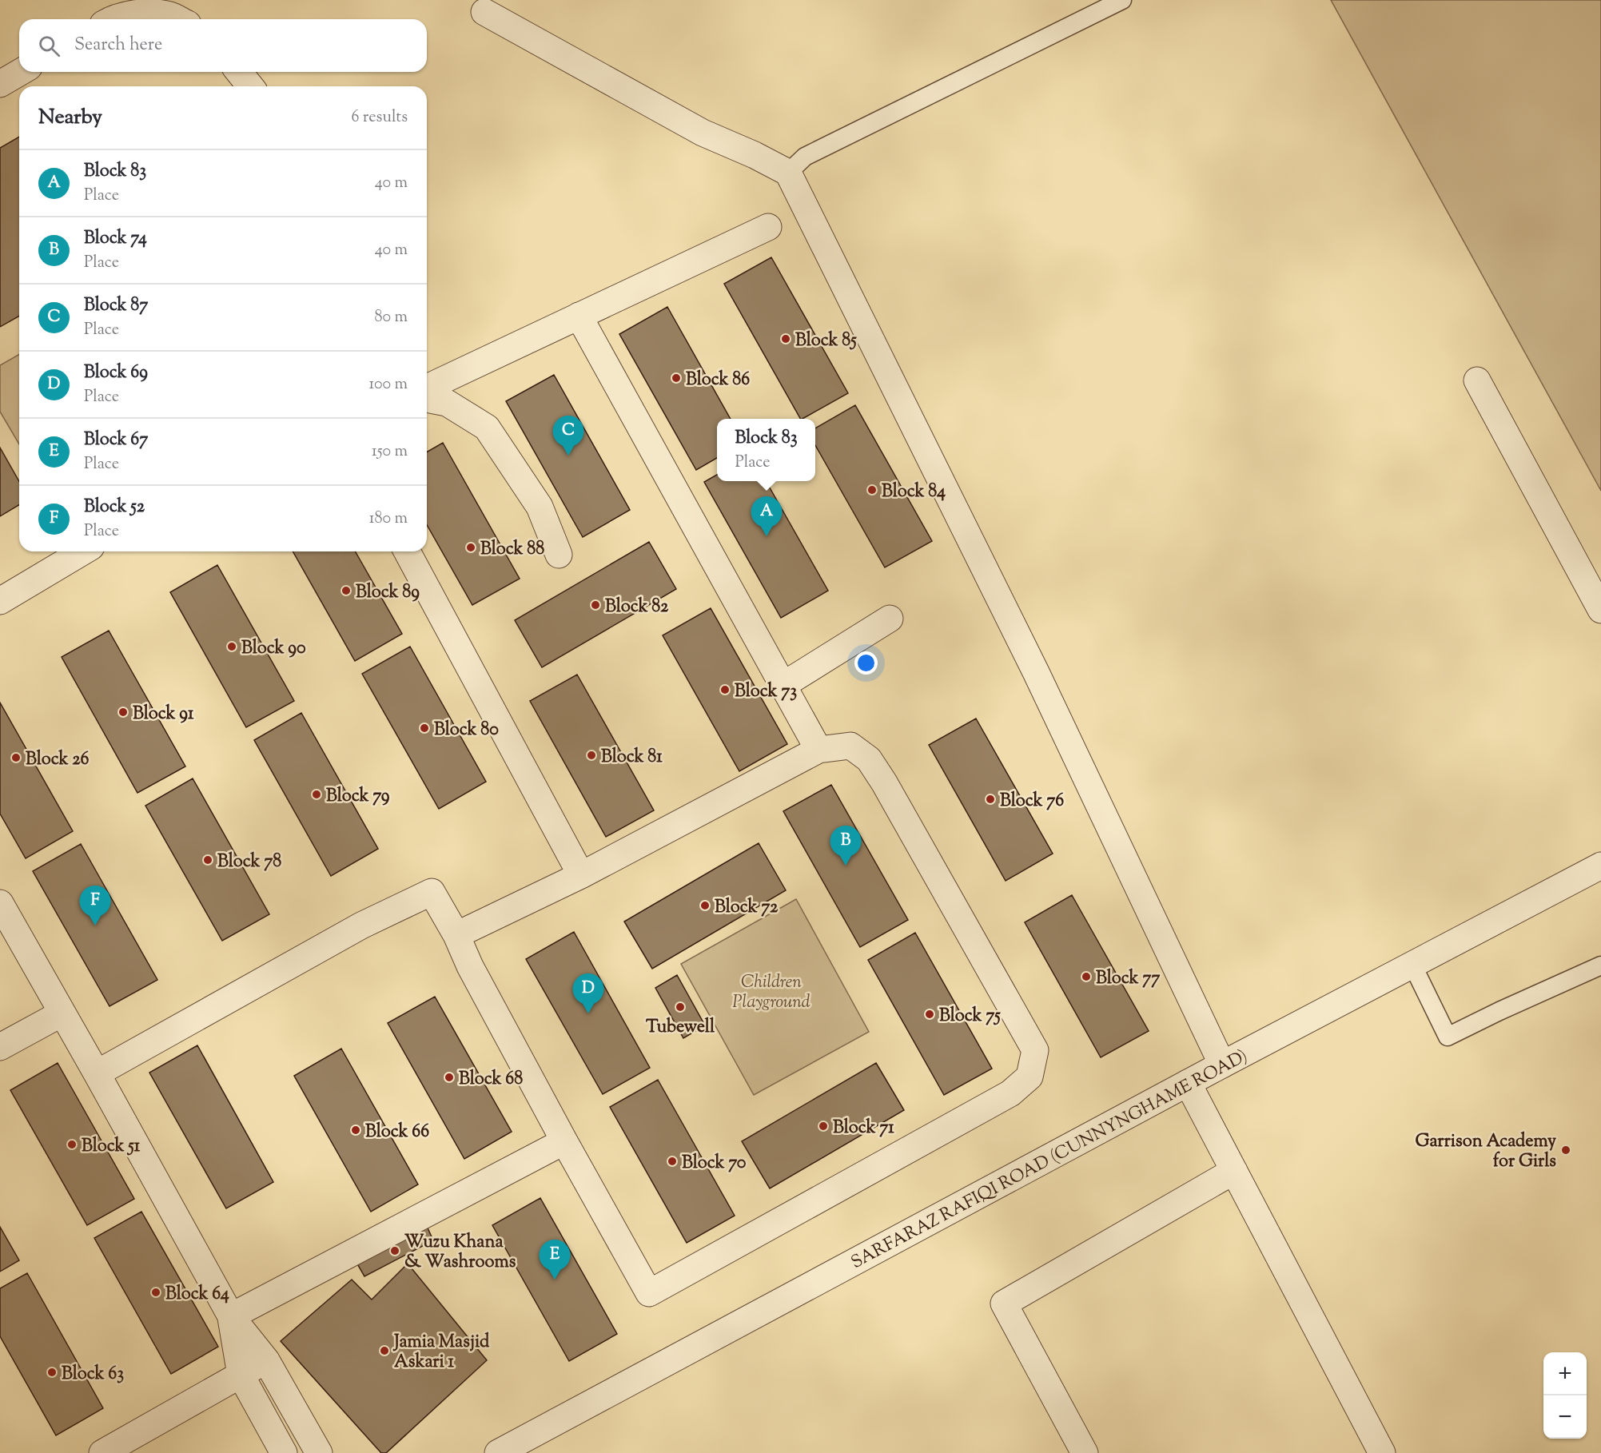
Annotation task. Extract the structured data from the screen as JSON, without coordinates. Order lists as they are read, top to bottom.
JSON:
{
  "streets": {
    "street": ["SARFARAZ RAFIQI ROAD (CUNNYNGHAME ROAD)"]
  },
  "parks": ["Children Playground"],
  "places": [
    "Block 85",
    "Block 86",
    "Block 84",
    "Block 88",
    "Block 89",
    "Block 82",
    "Block 90",
    "Block 73",
    "Block 91",
    "Block 80",
    "Block 81",
    "Block 26",
    "Block 79",
    "Block 76",
    "Block 78",
    "Block 72",
    "Block 77",
    "Tubewell",
    "Block 75",
    "Block 68",
    "Block 71",
    "Block 66",
    "Block 51",
    "Garrison Academy for Girls",
    "Block 70",
    "Wuzu Khana & Washrooms",
    "Block 64",
    "Jamia Masjid Askari 1",
    "Block 63"
  ],
  "page": {
    "search": "Search here",
    "heading": ["Nearby", "6 results"],
    "list": [
      {
        "mark": "A",
        "name": "Block 83",
        "note": "Place",
        "value": "40 m"
      },
      {
        "mark": "B",
        "name": "Block 74",
        "note": "Place",
        "value": "40 m"
      },
      {
        "mark": "C",
        "name": "Block 87",
        "note": "Place",
        "value": "80 m"
      },
      {
        "mark": "D",
        "name": "Block 69",
        "note": "Place",
        "value": "100 m"
      },
      {
        "mark": "E",
        "name": "Block 67",
        "note": "Place",
        "value": "150 m"
      },
      {
        "mark": "F",
        "name": "Block 52",
        "note": "Place",
        "value": "180 m"
      }
    ],
    "pins": [
      "C",
      "A",
      "B",
      "F",
      "D",
      "E"
    ],
    "popup": ["Block 83", "Place"],
    "map_buttons": ["+", "−"]
  }
}
